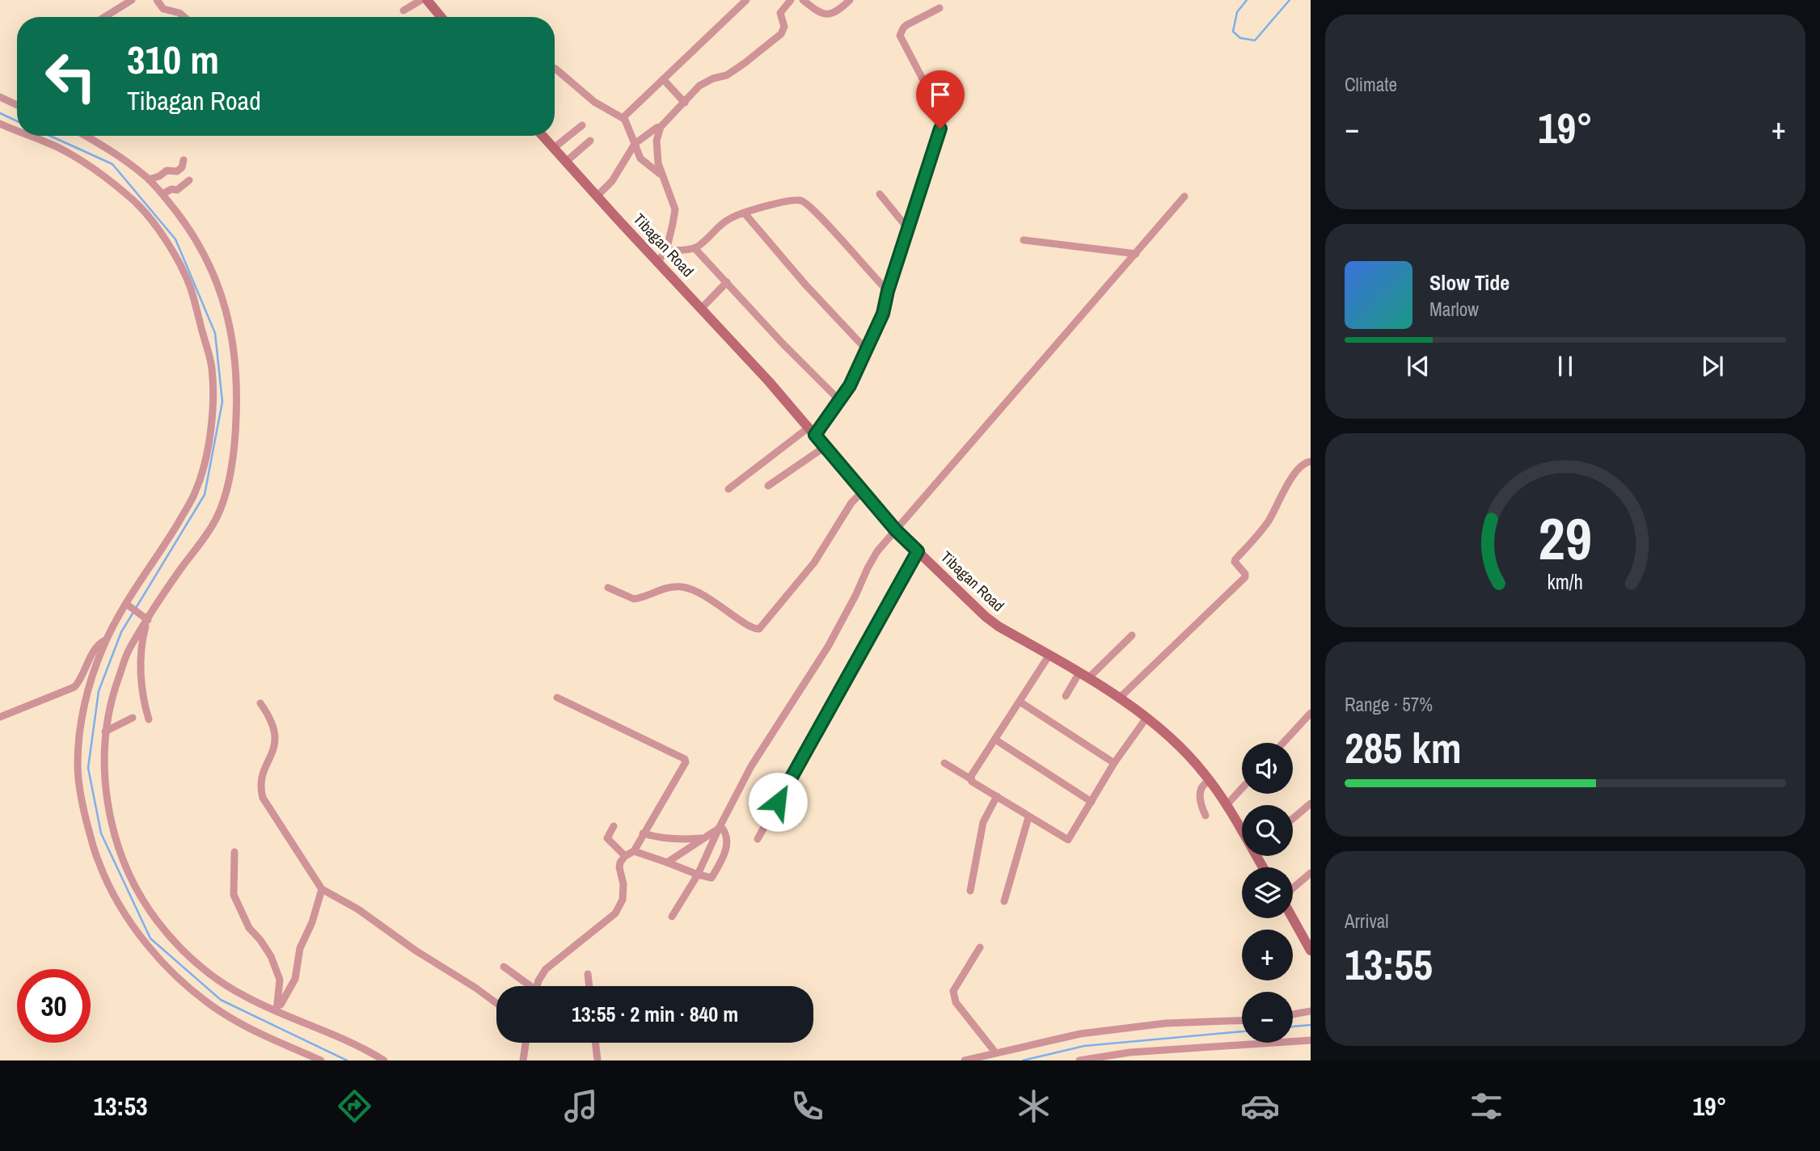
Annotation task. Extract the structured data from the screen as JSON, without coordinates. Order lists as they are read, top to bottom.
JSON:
{
  "streets": {
    "main road": ["Tibagan Road"]
  },
  "page": {
    "tile": [
      "Climate",
      ["Range · 57%", "285 km"],
      ["Arrival", "13:55"]
    ],
    "turn": ["310 m", "Tibagan Road"],
    "heat": ["−", "19°", "+"],
    "song": ["Slow Tide", "Marlow"],
    "map_buttons": ["+", "−"],
    "limit": "30",
    "trip": "13:55 · 2 min · 840 m",
    "tabs": ["13:53", "19°"],
    "gauge": ["29", "km/h"]
  }
}
